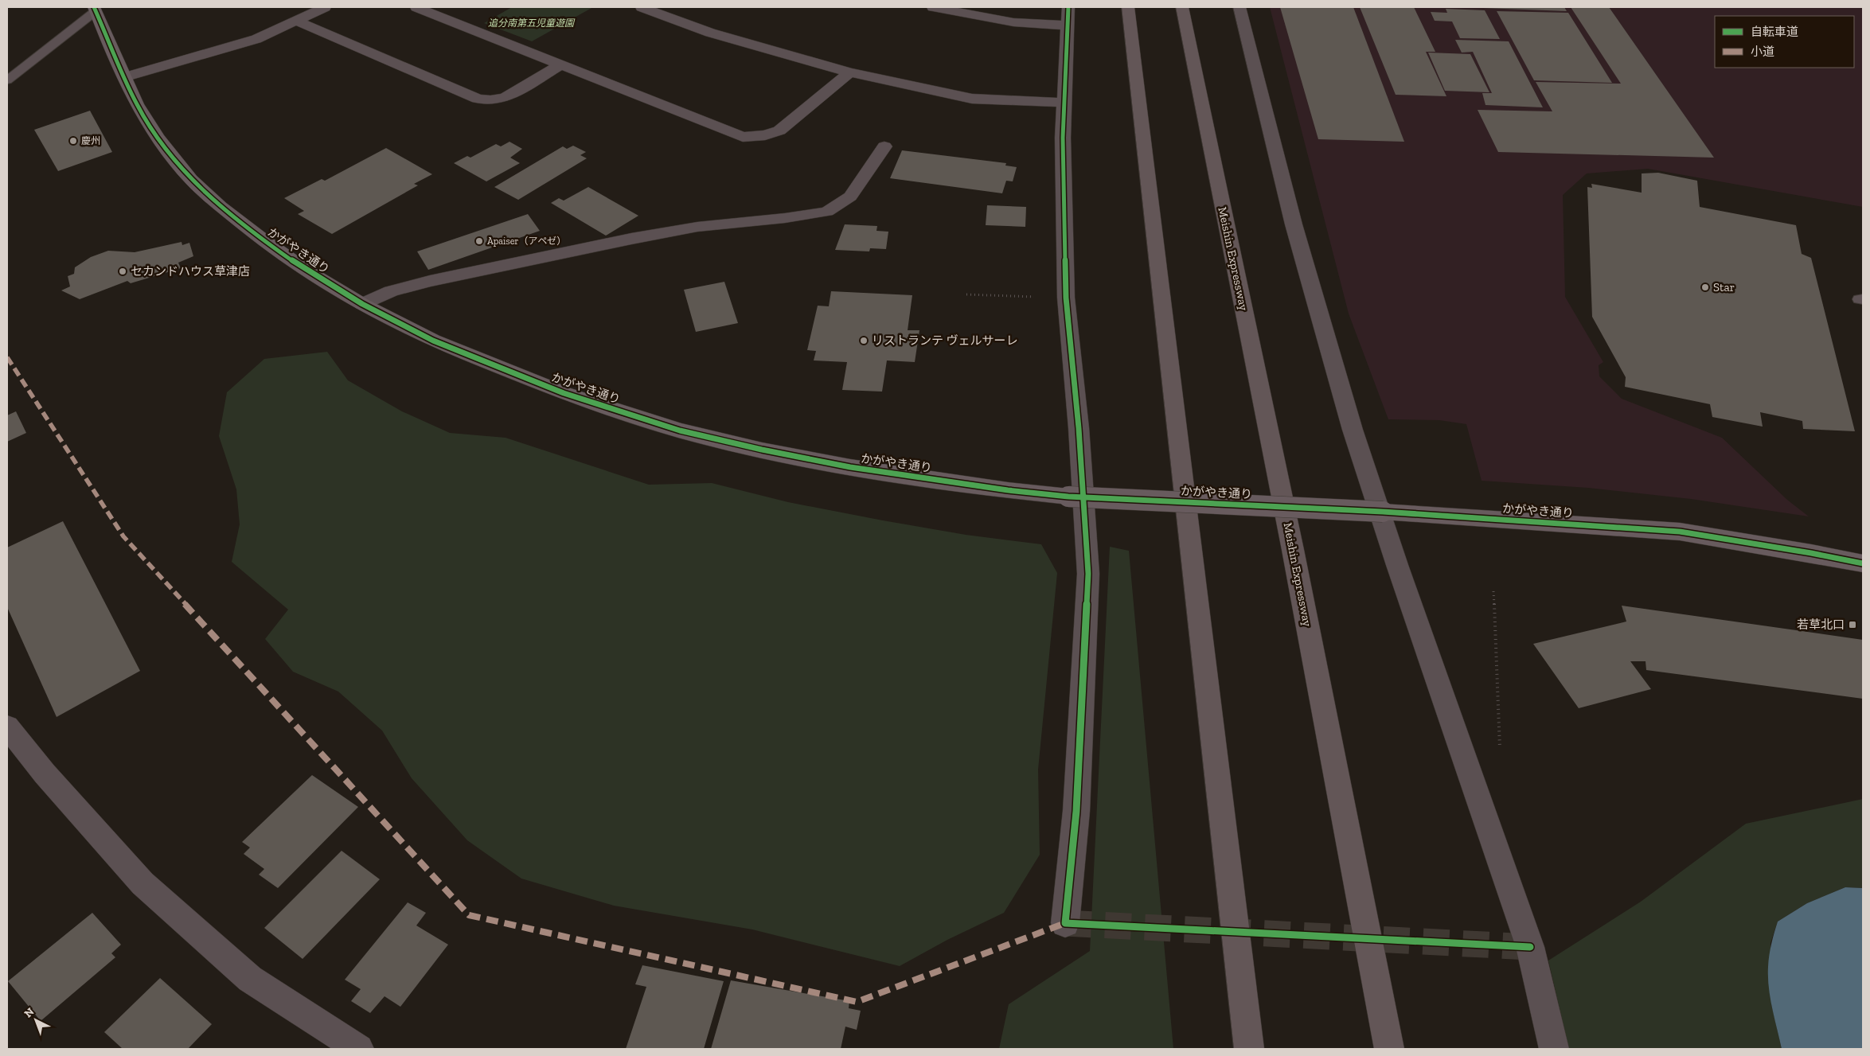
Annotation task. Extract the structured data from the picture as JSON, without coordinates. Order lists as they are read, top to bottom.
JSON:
{
  "streets": {
    "highway": ["Meishin Expressway"],
    "street": ["かがやき通り"]
  },
  "parks": ["追分南第五児童遊園"],
  "places": {
    "other": [
      "慶州",
      "Apaiser（アペゼ）",
      "セカンドハウス草津店",
      "Star",
      "リストランテ ヴェルサーレ"
    ],
    "transit": ["若草北口"]
  },
  "legend": ["自転車道", "小道"],
  "north": "top left"
}
